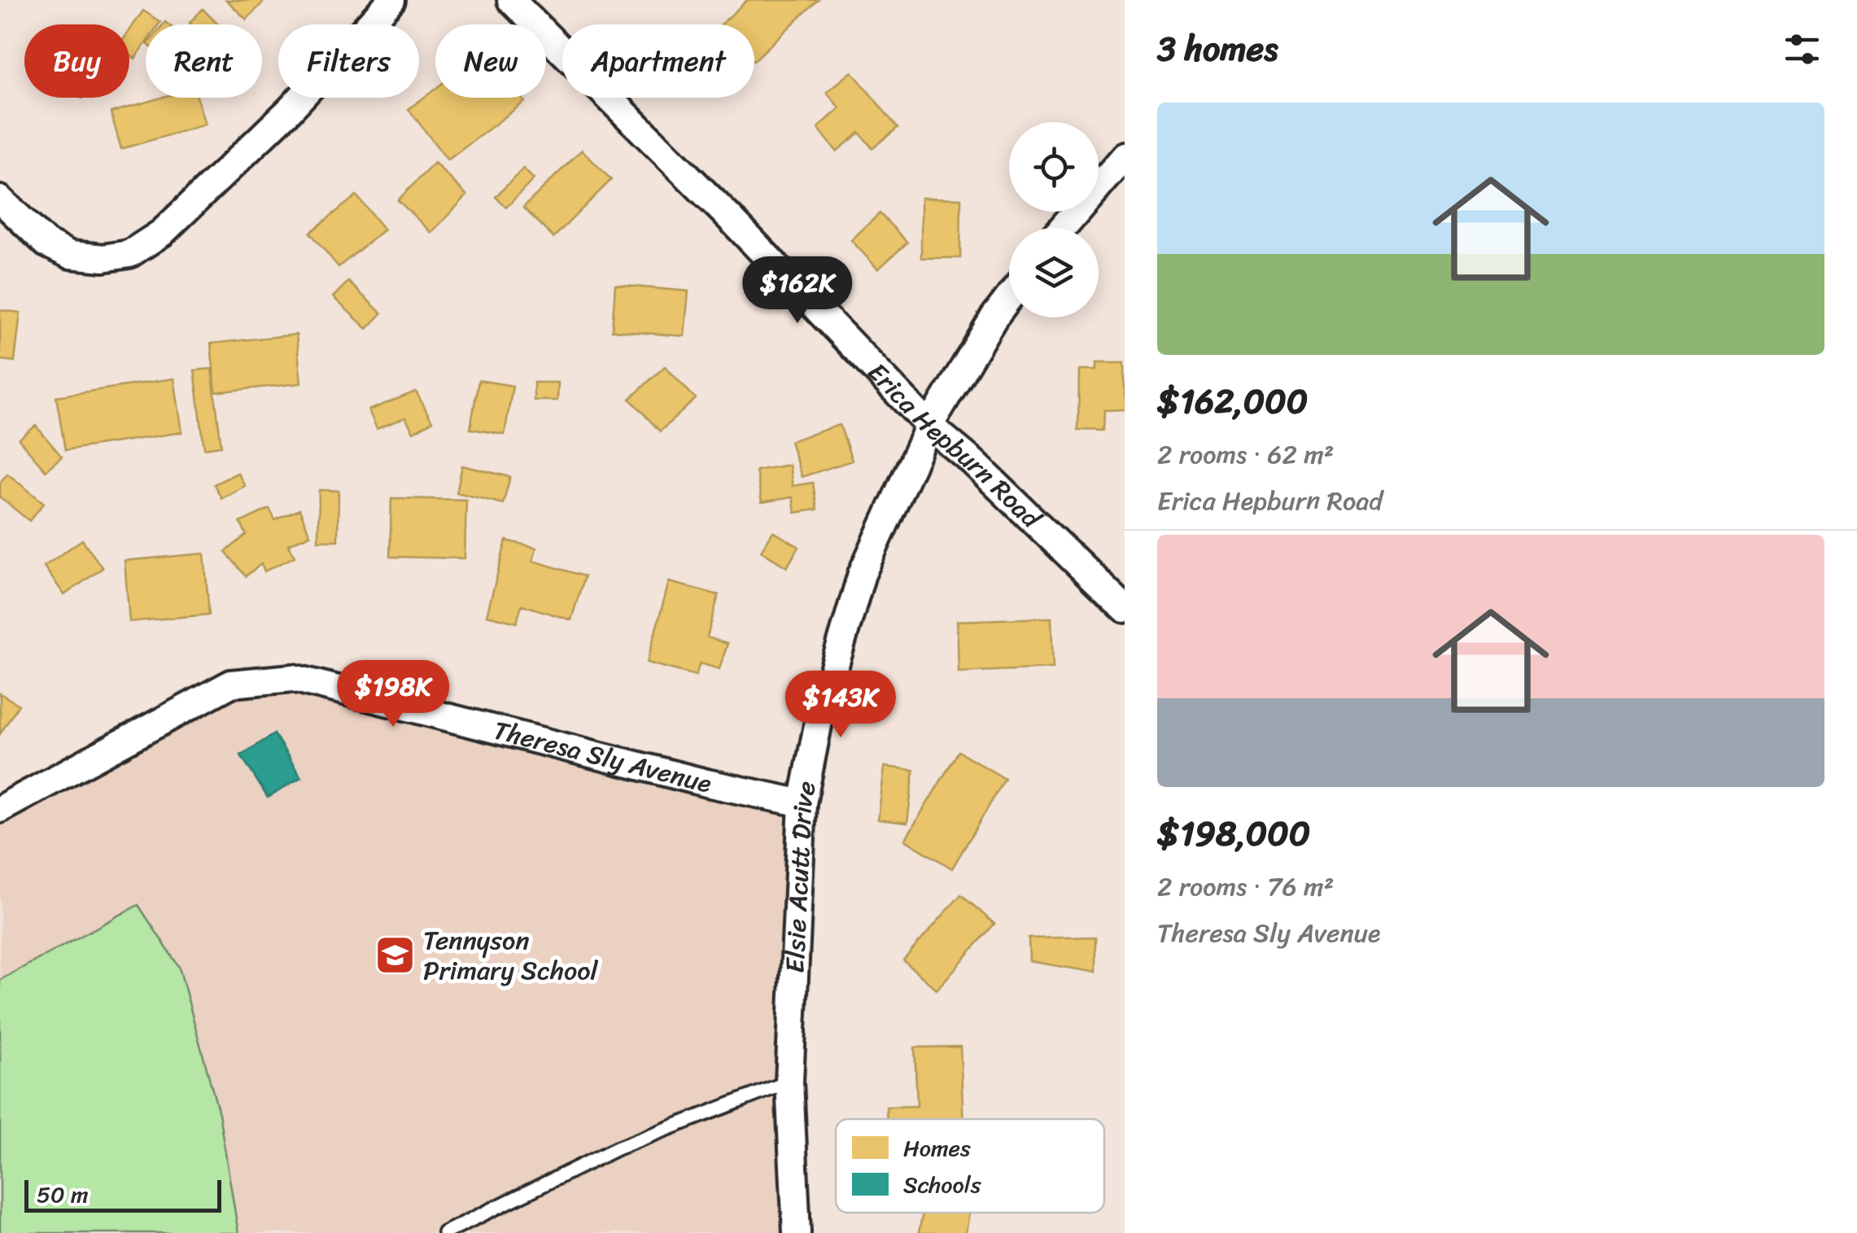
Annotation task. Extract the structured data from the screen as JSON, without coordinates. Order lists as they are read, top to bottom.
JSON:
{
  "streets": {
    "street": ["Erica Hepburn Road", "Theresa Sly Avenue", "Elsie Acutt Drive"]
  },
  "crossings": [
    ["Erica Hepburn Road", "Elsie Acutt Drive"],
    ["Theresa Sly Avenue", "Elsie Acutt Drive"]
  ],
  "places": {
    "school or university": ["Tennyson Primary School"]
  },
  "legend": ["Homes", "Schools"],
  "scale_bar": "50 m",
  "page": {
    "heading": "3 homes",
    "chip": [
      "Buy",
      "Rent",
      "Filters",
      "New",
      "Apartment"
    ],
    "list": [
      {
        "name": "$162,000",
        "note": "2 rooms · 62 m² · Erica Hepburn Road"
      },
      {
        "name": "$198,000",
        "note": "2 rooms · 76 m² · Theresa Sly Avenue"
      }
    ],
    "price": ["$162K", "$198K", "$143K"],
    "scale": "50 m"
  }
}
